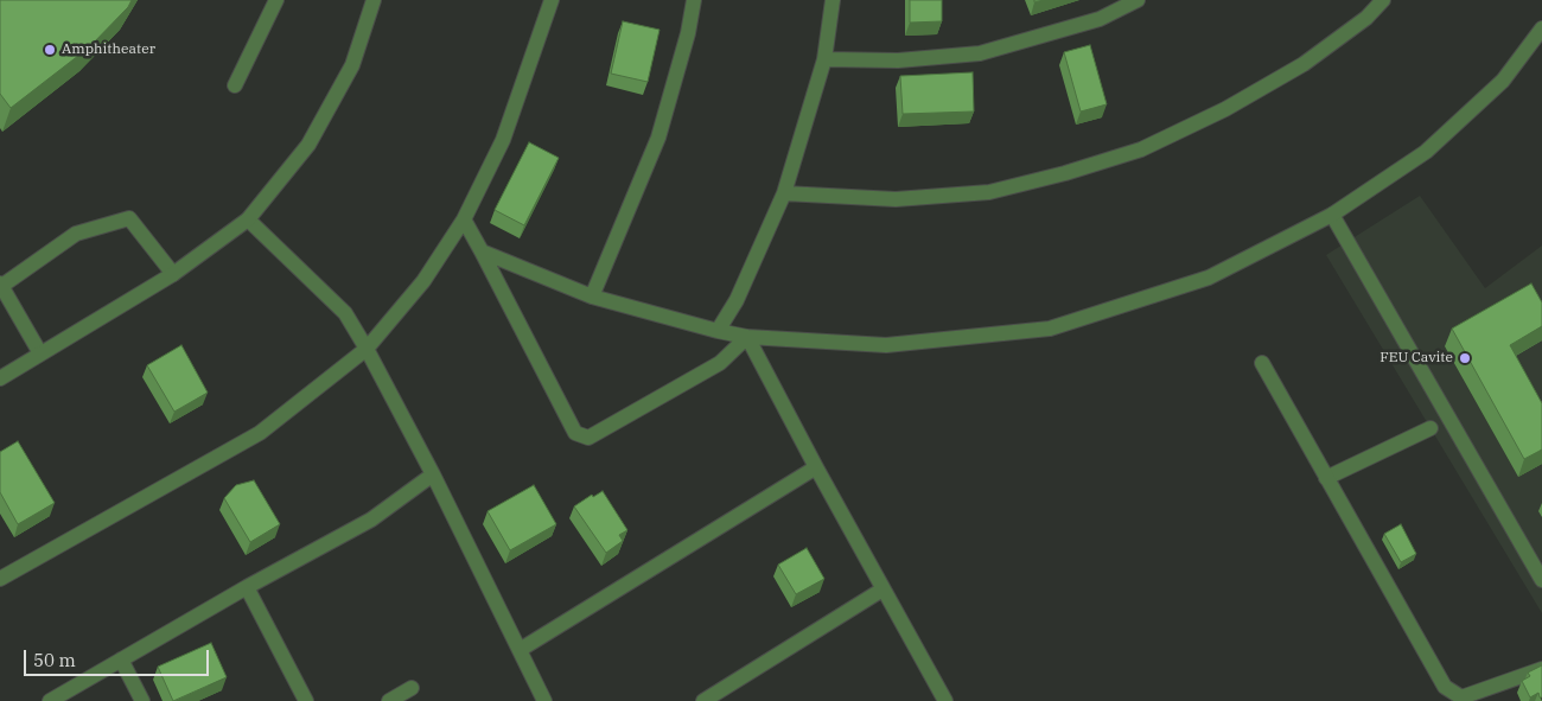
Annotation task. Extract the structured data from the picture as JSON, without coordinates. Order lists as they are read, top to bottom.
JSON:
{
  "places": ["Amphitheater", "FEU Cavite"],
  "scale_bar": "50 m"
}
